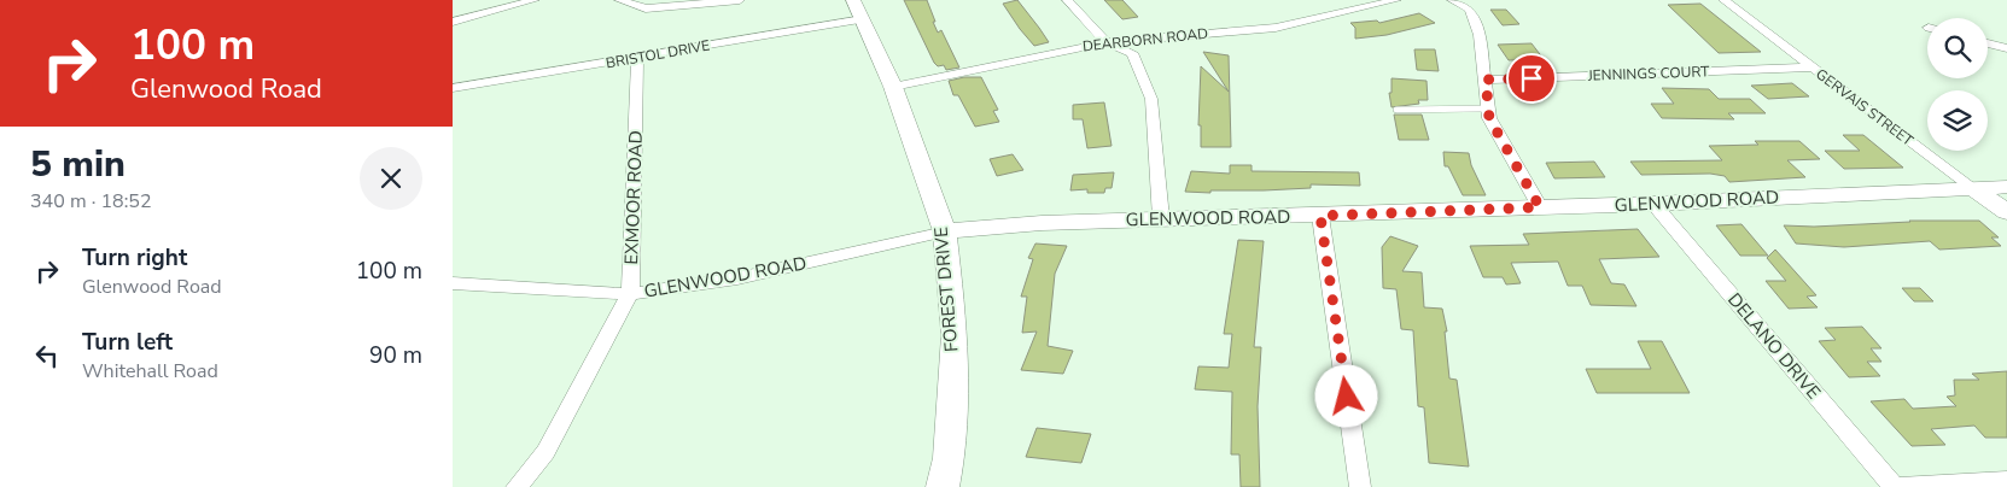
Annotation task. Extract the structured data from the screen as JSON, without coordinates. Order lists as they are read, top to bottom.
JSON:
{
  "streets": {
    "street": [
      "DEARBORN ROAD",
      "BRISTOL DRIVE",
      "JENNINGS COURT",
      "GERVAIS STREET",
      "EXMOOR ROAD",
      "GLENWOOD ROAD",
      "FOREST DRIVE",
      "DELANO DRIVE"
    ]
  },
  "crossings": [
    ["DEARBORN ROAD", "FOREST DRIVE"],
    ["BRISTOL DRIVE", "EXMOOR ROAD"],
    ["BRISTOL DRIVE", "FOREST DRIVE"],
    ["JENNINGS COURT", "GERVAIS STREET"],
    ["GERVAIS STREET", "GLENWOOD ROAD"],
    ["EXMOOR ROAD", "GLENWOOD ROAD"],
    ["GLENWOOD ROAD", "FOREST DRIVE"],
    ["GLENWOOD ROAD", "DELANO DRIVE"]
  ],
  "page": {
    "turn": ["100 m", "Glenwood Road"],
    "heading": ["5 min", "340 m · 18:52"],
    "list": [
      {
        "name": "Turn right",
        "note": "Glenwood Road",
        "value": "100 m"
      },
      {
        "name": "Turn left",
        "note": "Whitehall Road",
        "value": "90 m"
      }
    ]
  }
}
